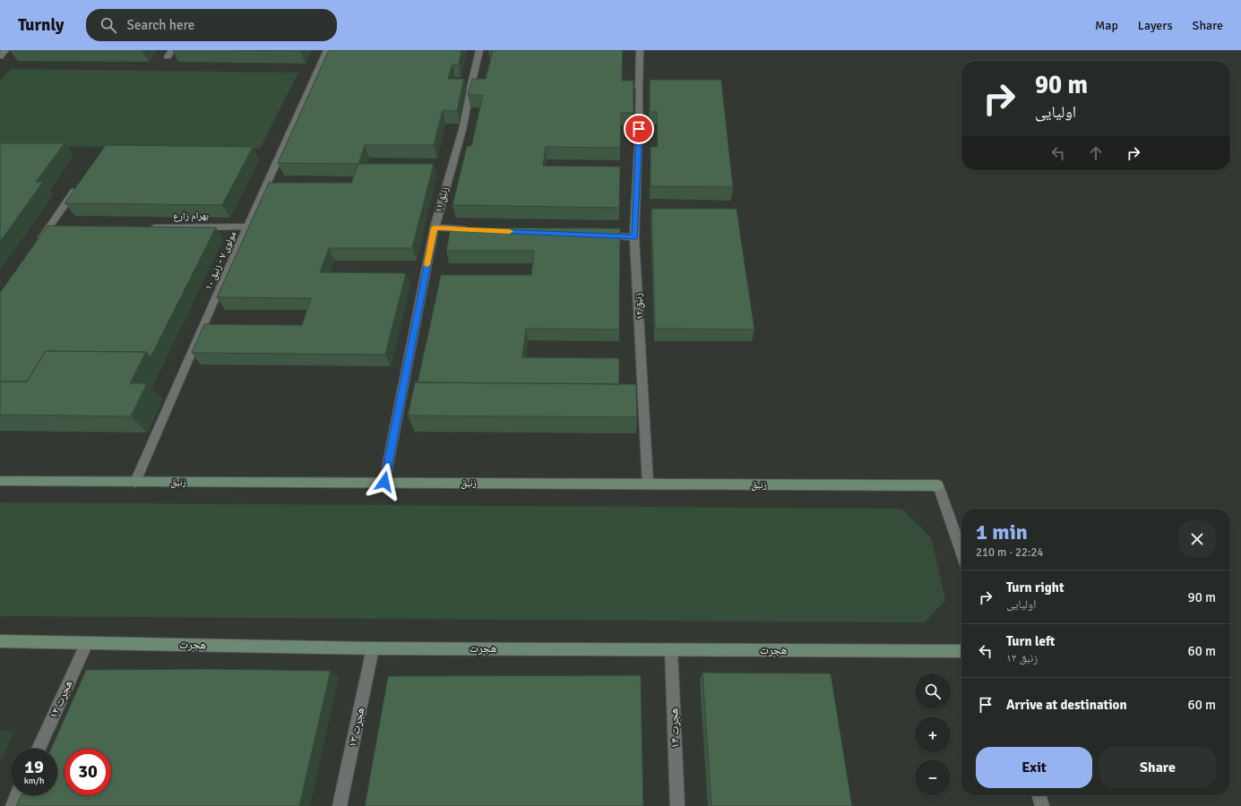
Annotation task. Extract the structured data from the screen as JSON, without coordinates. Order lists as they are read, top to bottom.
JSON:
{
  "streets": {
    "street": [
      "زنبق ۱۱",
      "بهرام زارع",
      "مولوی ۷ - زنبق ۱۰",
      "زنبق ۱۲",
      "زنبق",
      "هجرت",
      "هجرت ۱۲",
      "هجرت ۱۳",
      "هجرت ۱۴"
    ]
  },
  "crossings": [
    ["زنبق ۱۱", "زنبق"],
    ["بهرام زارع", "مولوی ۷ - زنبق ۱۰"],
    ["مولوی ۷ - زنبق ۱۰", "زنبق"],
    ["زنبق ۱۲", "زنبق"],
    ["هجرت", "هجرت ۱۲"],
    ["هجرت", "هجرت ۱۳"],
    ["هجرت", "هجرت ۱۴"]
  ],
  "page": {
    "header": "Turnly",
    "search": "Search here",
    "nav": ["Map", "Layers", "Share"],
    "turn": ["90 m", "اولیایی"],
    "heading": ["1 min", "210 m · 22:24"],
    "list": [
      {
        "name": "Turn right",
        "note": "اولیایی",
        "value": "90 m"
      },
      {
        "name": "Turn left",
        "note": "زنبق ۱۲",
        "value": "60 m"
      },
      {
        "name": "Arrive at destination",
        "value": "60 m"
      }
    ],
    "map_buttons": ["+", "−"],
    "buttons": ["Exit", "Share"],
    "speed": "19 km/h",
    "limit": "30"
  }
}
